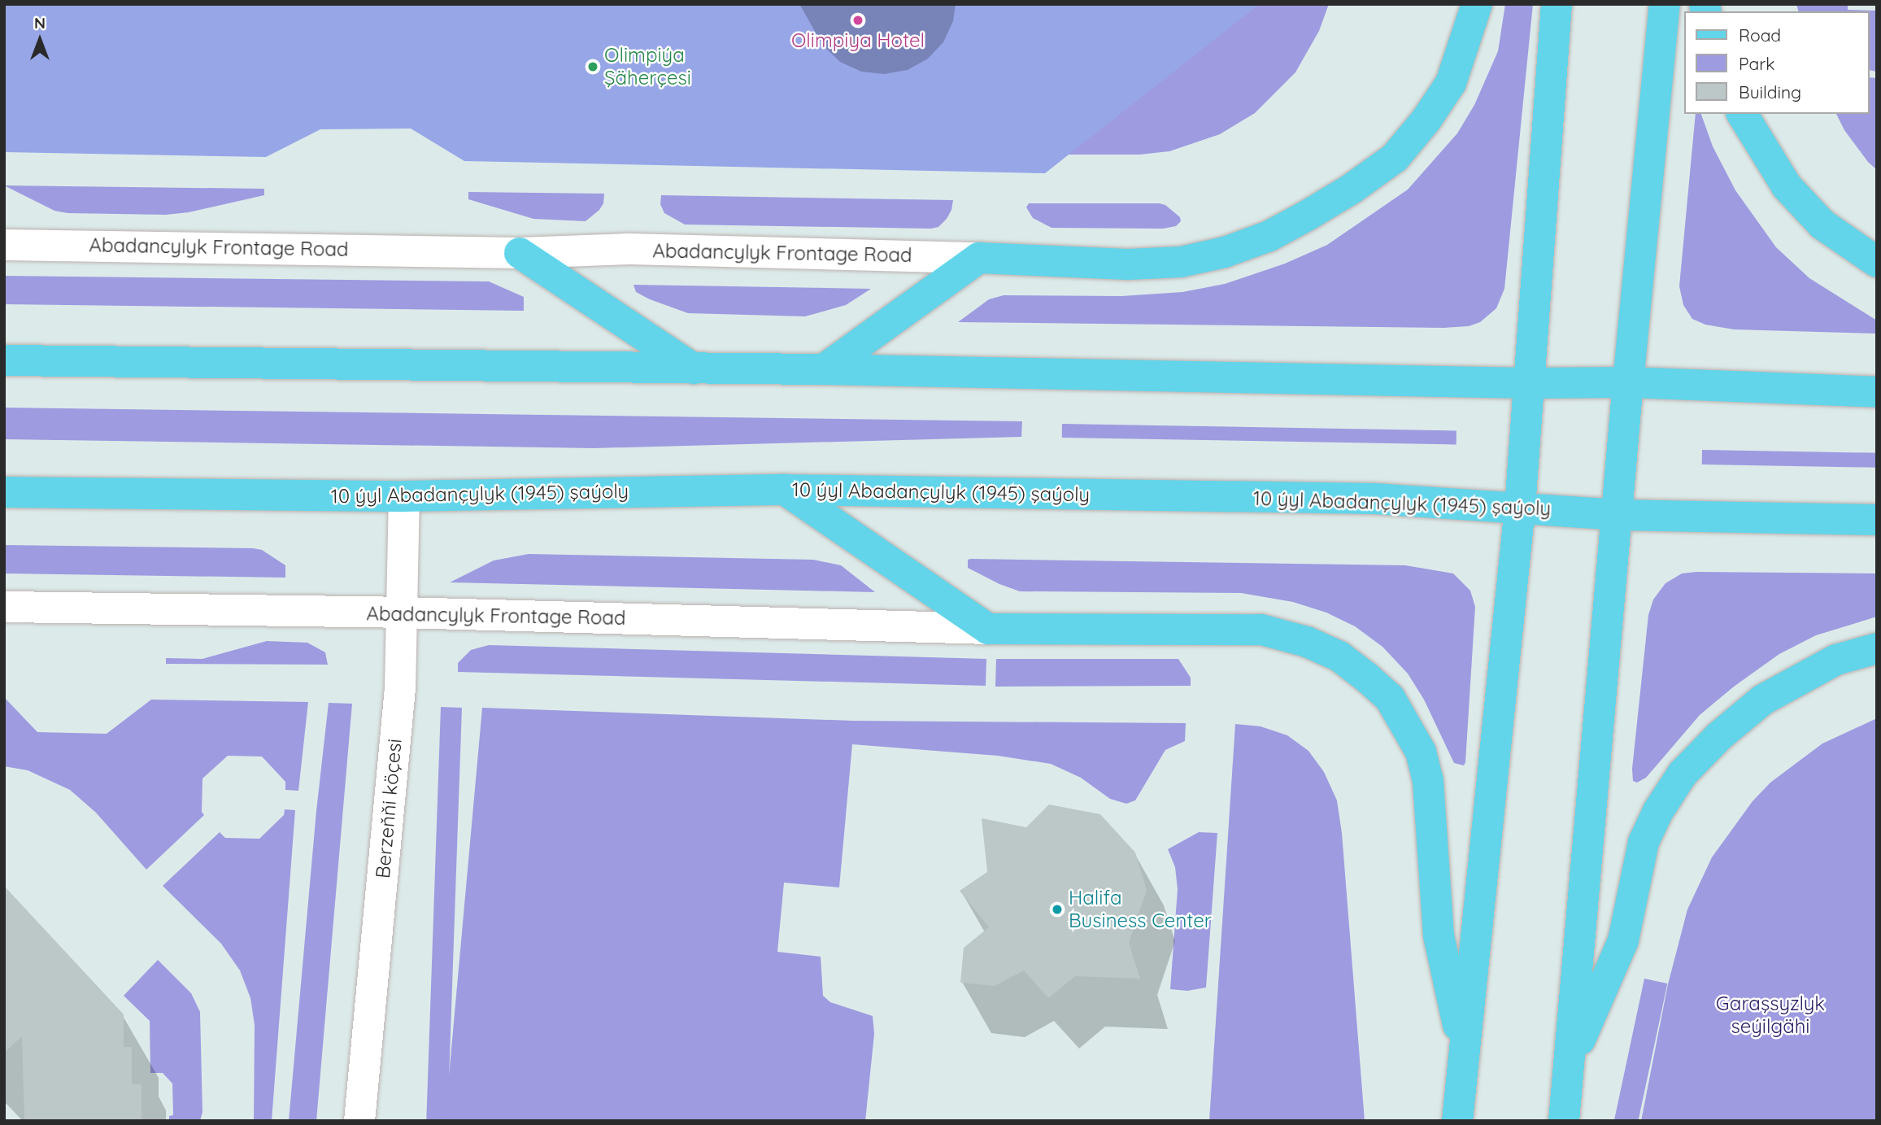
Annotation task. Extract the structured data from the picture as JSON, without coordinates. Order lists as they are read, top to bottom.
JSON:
{
  "streets": {
    "main road": ["10 ýyl Abadançylyk (1945) şaýoly"],
    "street": ["Abadancylyk Frontage Road", "Berzeňňi köçesi"]
  },
  "crossings": [
    ["Abadancylyk Frontage Road", "Berzeňňi köçesi"],
    ["10 ýyl Abadançylyk (1945) şaýoly", "Berzeňňi köçesi"]
  ],
  "parks": ["Garaşsyzlyk seýilgähi"],
  "places": ["Olimpiya Hotel", "Olimpiýa Şäherçesi", "Halifa Business Center"],
  "legend": ["Road", "Park", "Building"],
  "north": "top"
}
